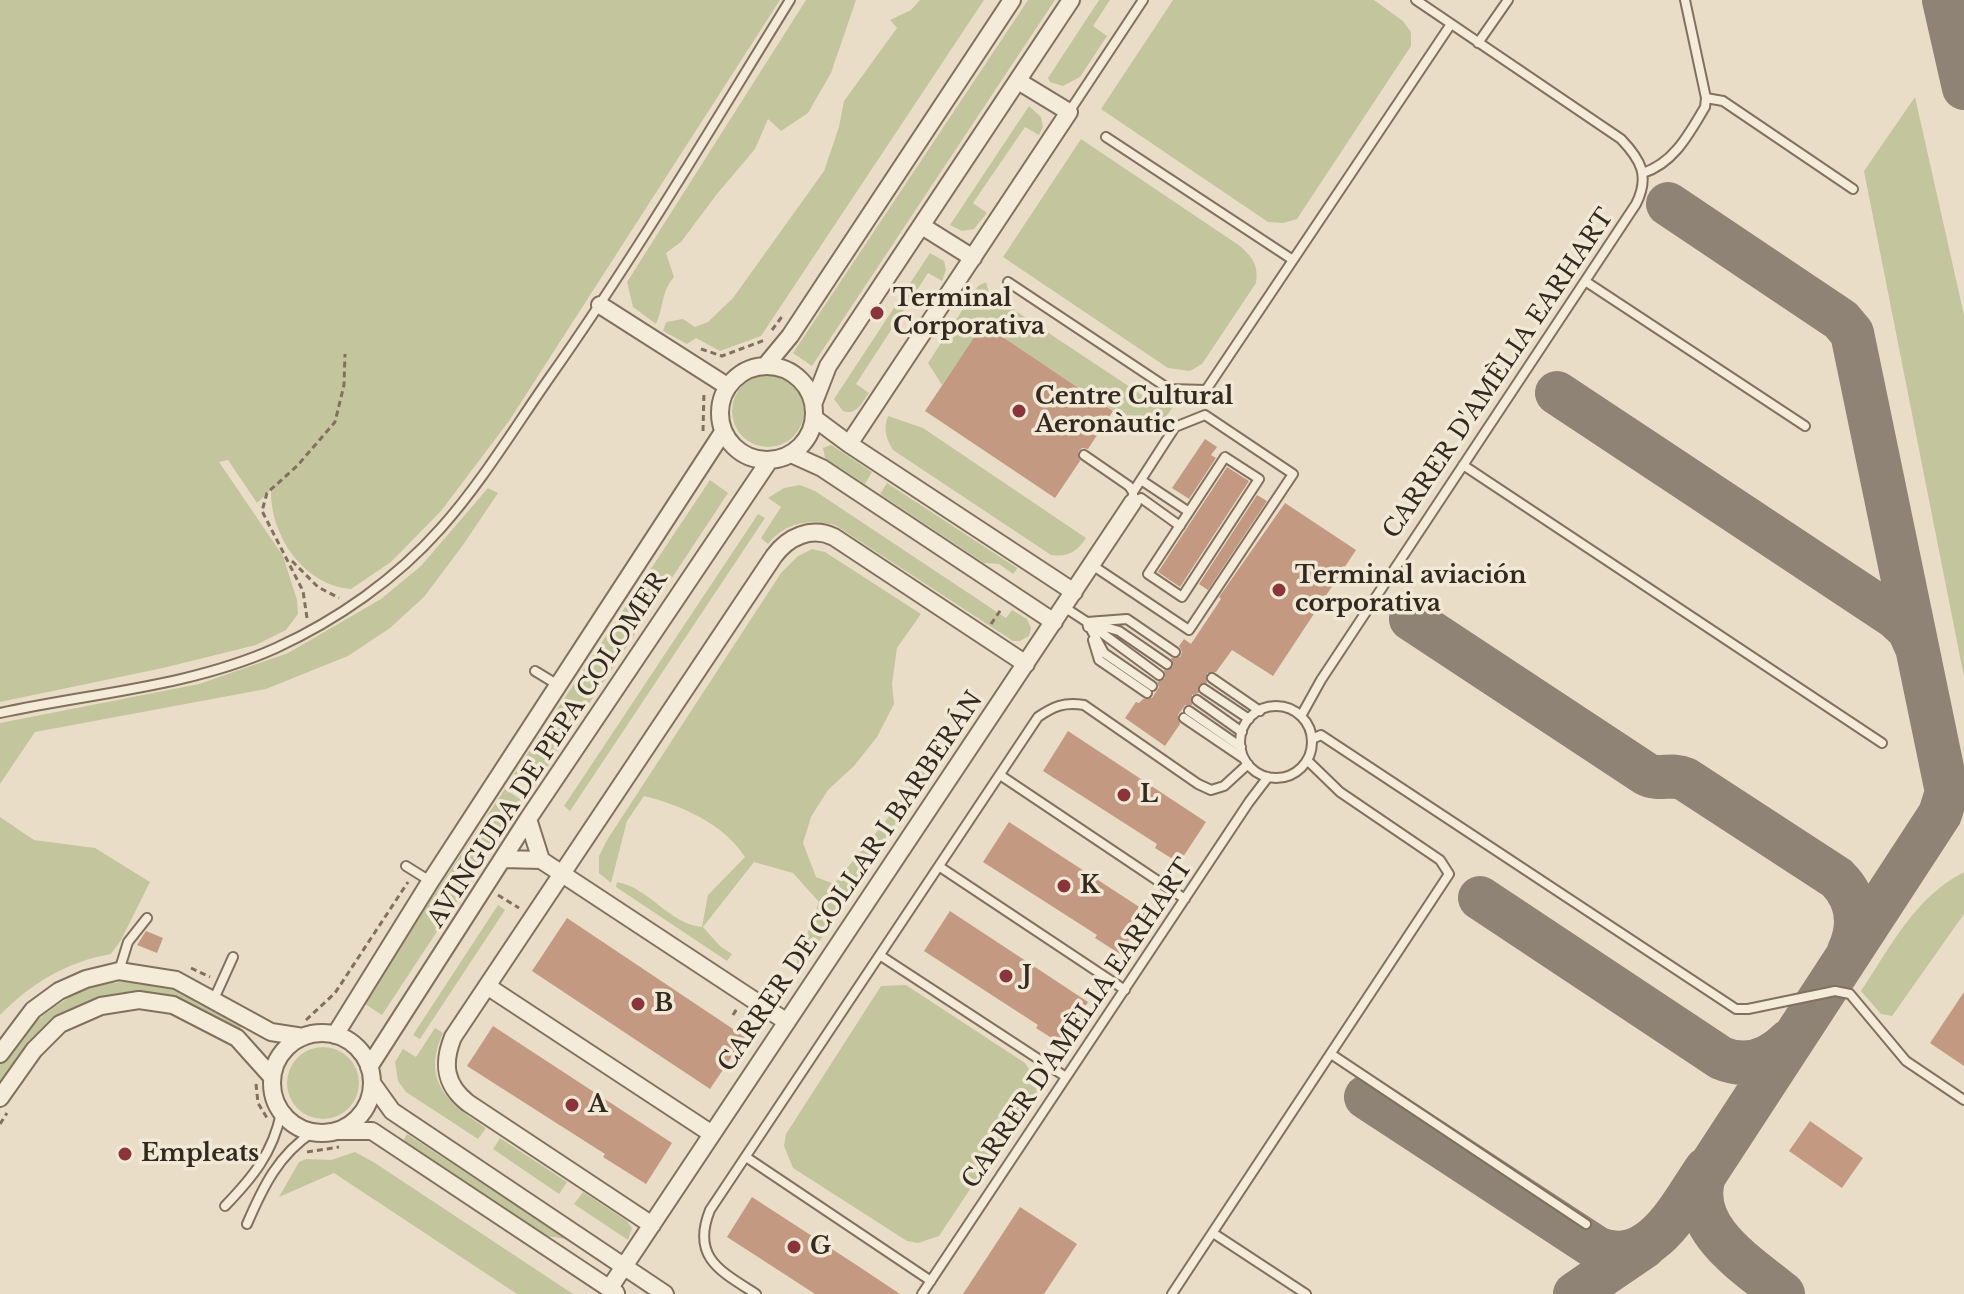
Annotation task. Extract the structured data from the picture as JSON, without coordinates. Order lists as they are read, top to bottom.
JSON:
{
  "streets": {
    "street": ["AVINGUDA DE PEPA COLOMER", "CARRER DE COLLAR I BARBERÁN"],
    "lane": ["CARRER D'AMÈLIA EARHART"]
  },
  "places": [
    "Terminal Corporativa",
    "Centre Cultural Aeronàutic",
    "Terminal aviación corporativa",
    "L",
    "K",
    "J",
    "B",
    "A",
    "Empleats",
    "G"
  ]
}
